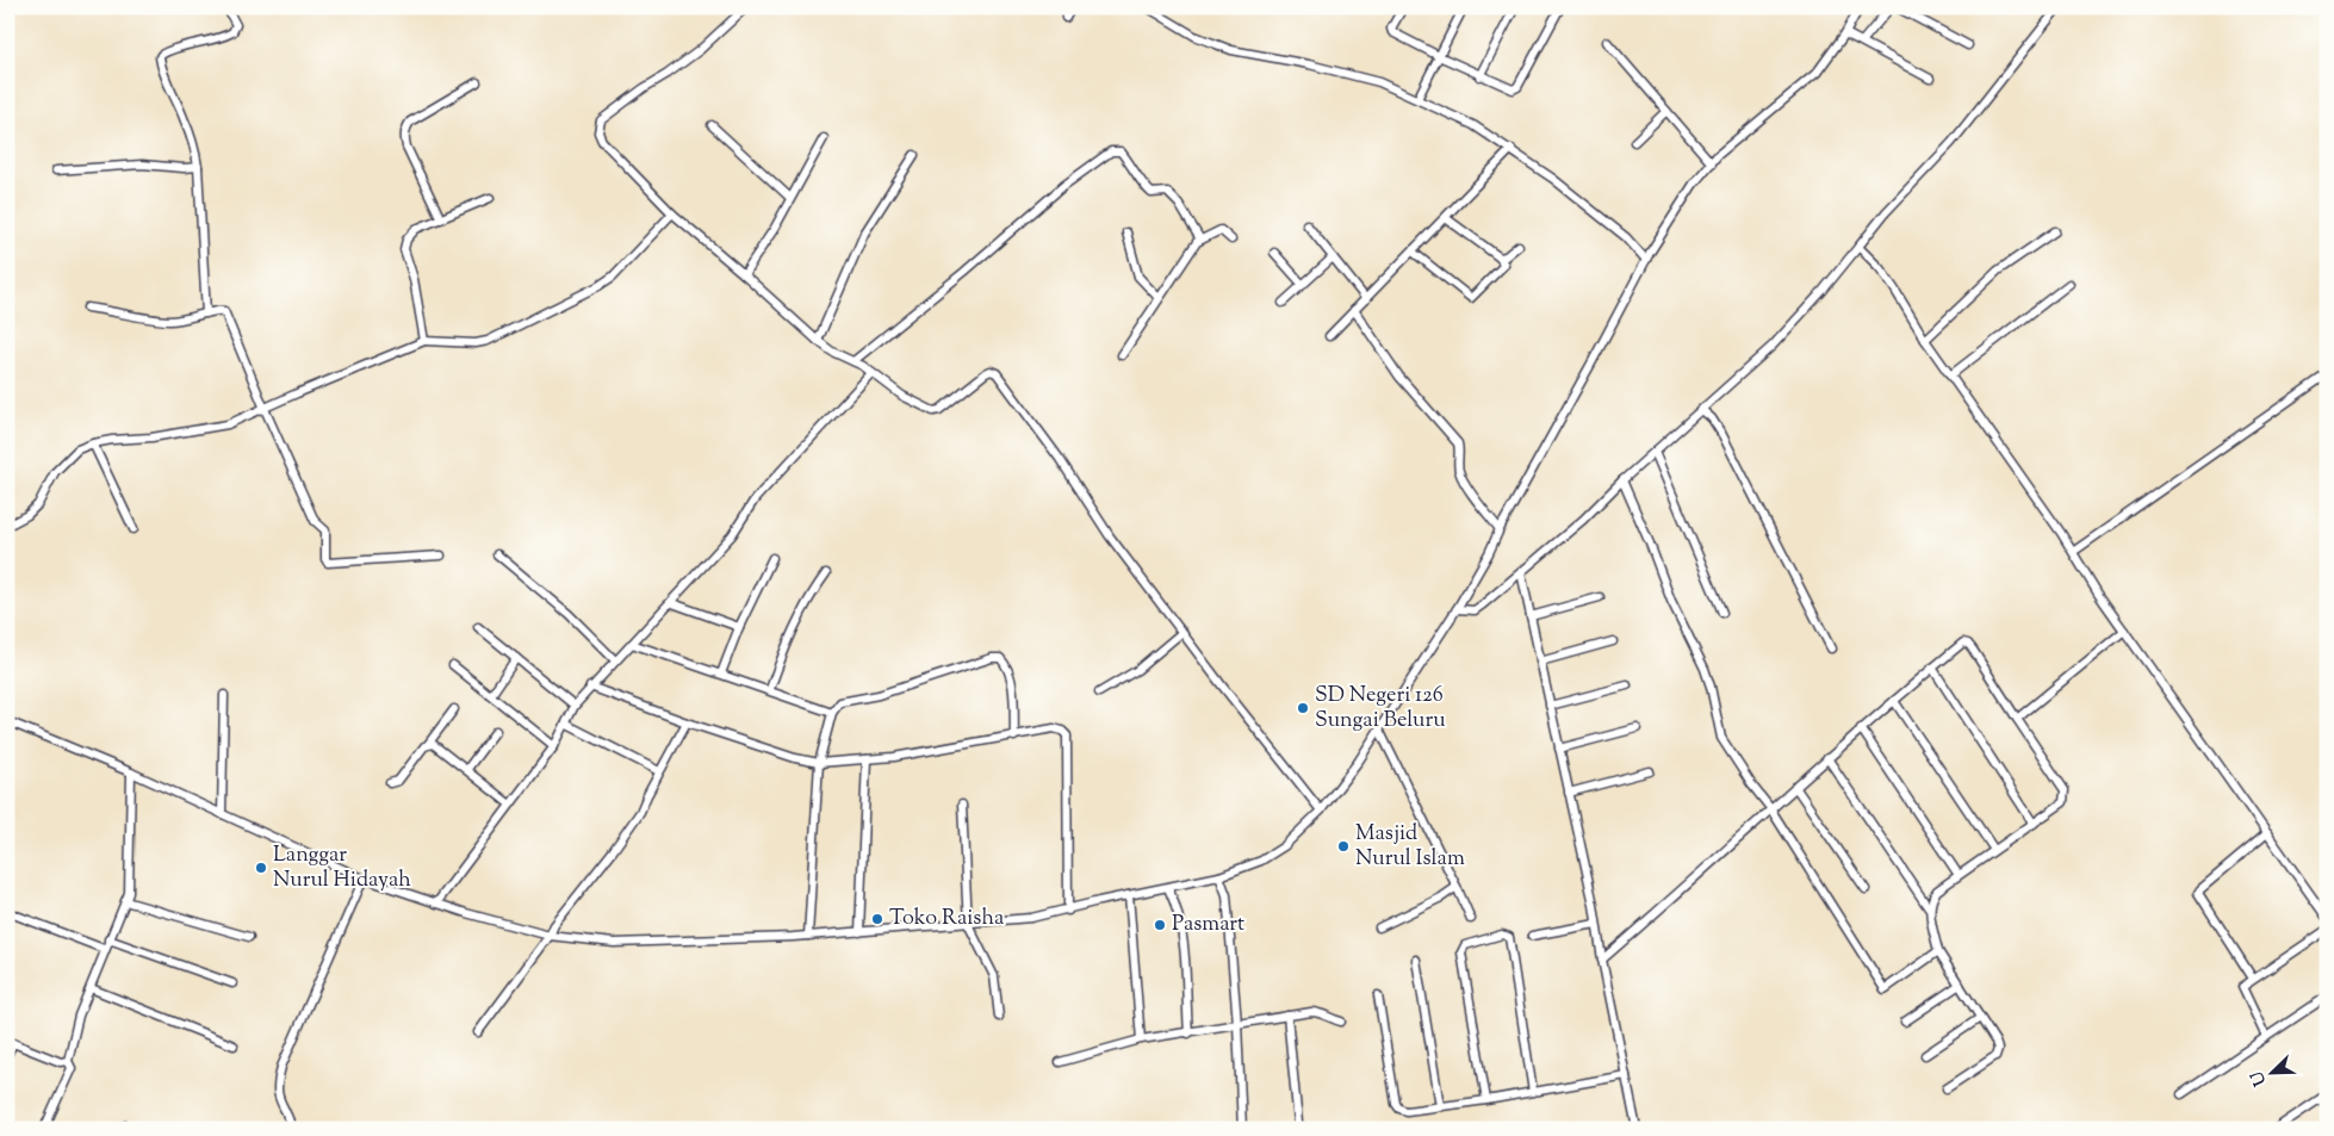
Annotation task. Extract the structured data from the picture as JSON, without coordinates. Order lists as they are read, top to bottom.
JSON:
{
  "places": [
    "SD Negeri 126 Sungai Beluru",
    "Masjid Nurul Islam",
    "Langgar Nurul Hidayah",
    "Toko Raisha",
    "Pasmart"
  ],
  "north": "bottom left"
}
